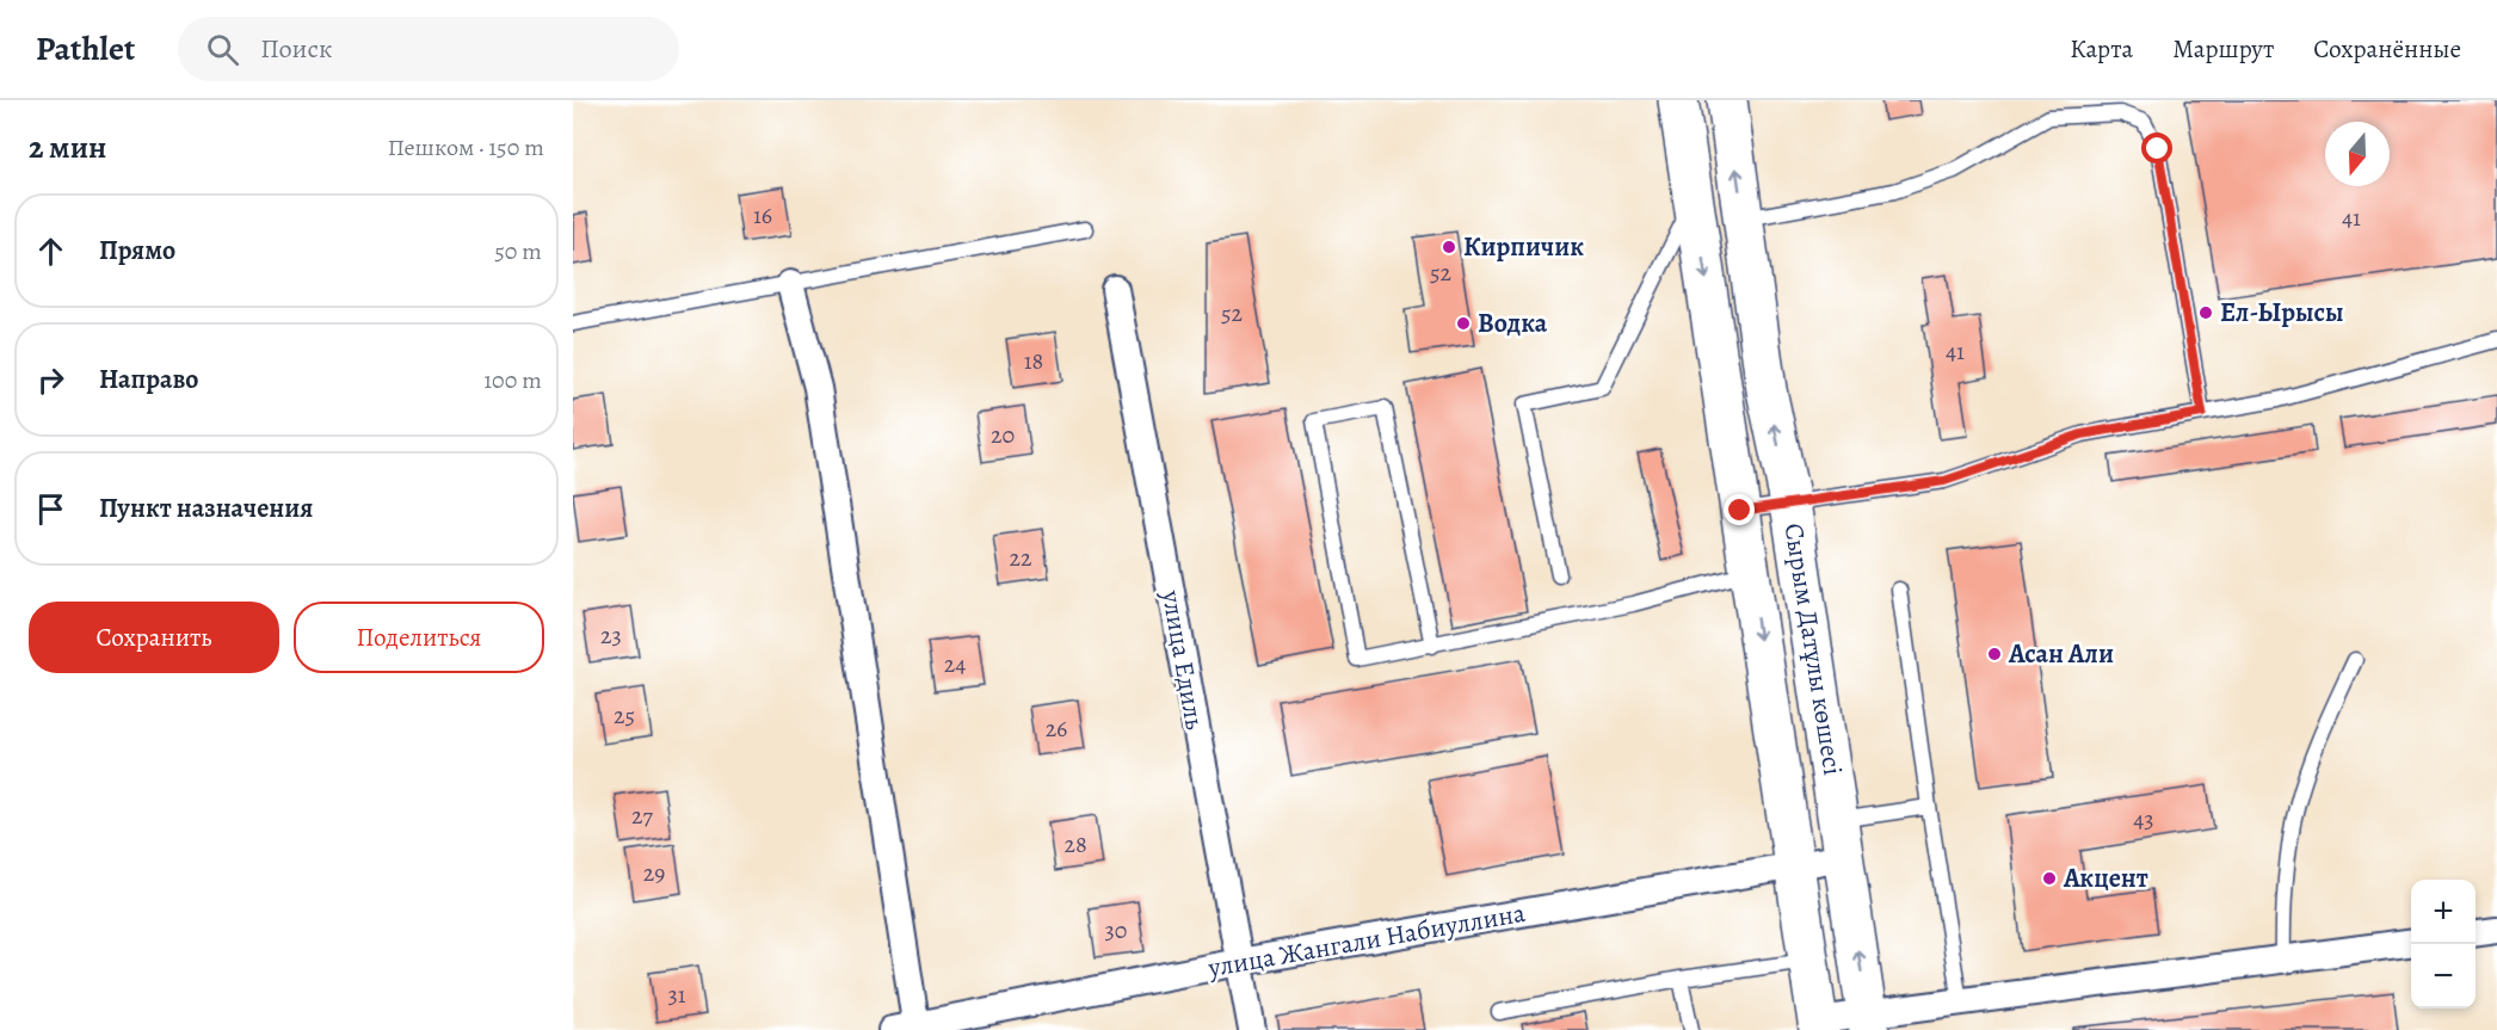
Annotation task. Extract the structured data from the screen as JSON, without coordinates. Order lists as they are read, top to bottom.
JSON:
{
  "streets": {
    "highway": ["Сырым Датұлы көшесі"],
    "street": ["улица Едиль", "улица Жангали Набиуллина"]
  },
  "crossings": [
    ["Сырым Датұлы көшесі", "улица Жангали Набиуллина"],
    ["улица Едиль", "улица Жангали Набиуллина"]
  ],
  "places": [
    "Кирпичик",
    "Ел-Ырысы",
    "Водка",
    "Асан Али",
    "Акцент"
  ],
  "house_numbers": [
    "16",
    "41",
    "52",
    "52",
    "41",
    "18",
    "20",
    "22",
    "23",
    "24",
    "25",
    "26",
    "27",
    "43",
    "28",
    "29",
    "30",
    "31"
  ],
  "north": "bottom",
  "page": {
    "header": "Pathlet",
    "search": "Поиск",
    "nav": ["Карта", "Маршрут", "Сохранённые"],
    "heading": ["2 мин", "Пешком · 150 m"],
    "list": [
      ["Прямо", "50 m"],
      ["Направо", "100 m"],
      "Пункт назначения"
    ],
    "buttons": ["Сохранить", "Поделиться"],
    "map_buttons": ["+", "−"]
  }
}
